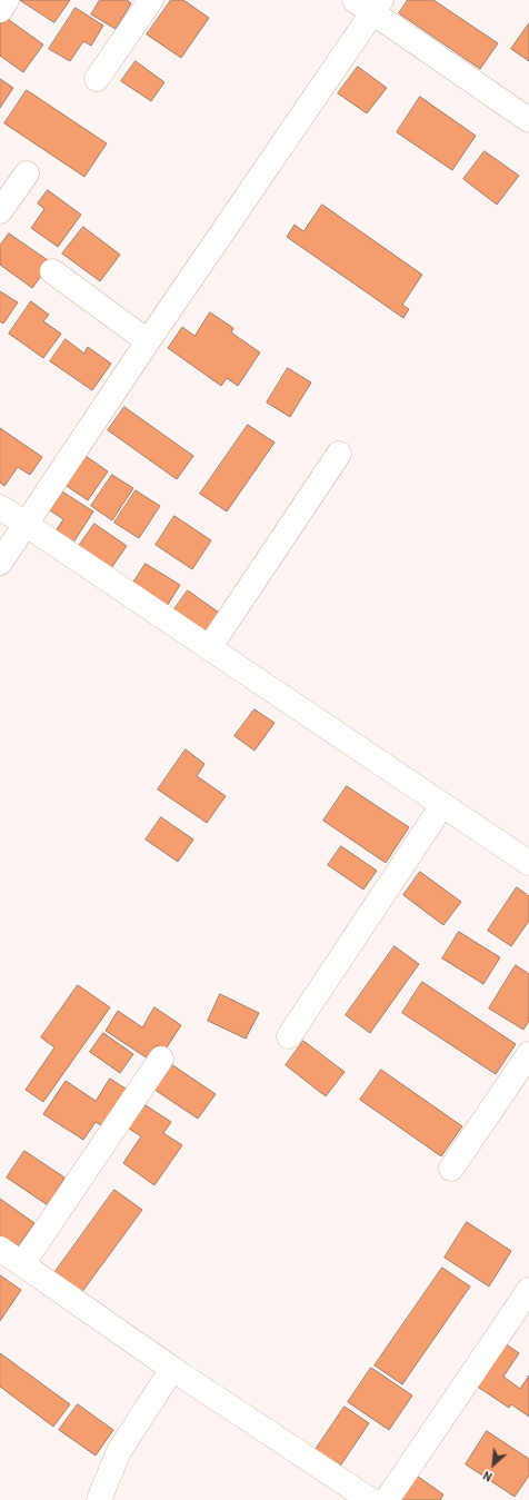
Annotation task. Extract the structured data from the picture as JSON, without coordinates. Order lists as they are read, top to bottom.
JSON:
{
  "north": "bottom left"
}
